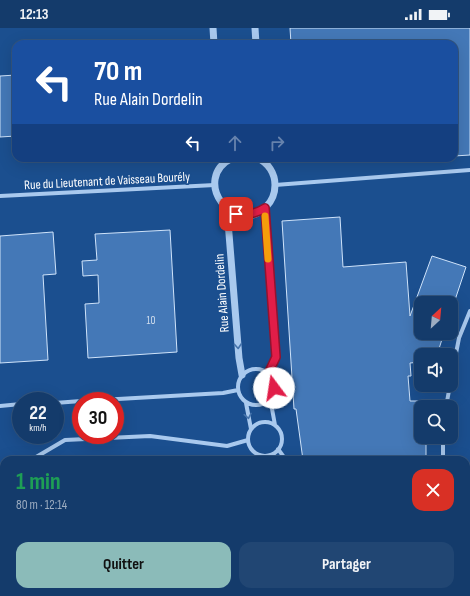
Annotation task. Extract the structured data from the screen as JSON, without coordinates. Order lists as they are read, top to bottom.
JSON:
{
  "streets": {
    "street": ["Rue du Lieutenant de Vaisseau Bourély", "Rue Alain Dordelin"]
  },
  "house_numbers": ["10"],
  "north": "top right",
  "page": {
    "status": "12:13",
    "turn": ["70 m", "Rue Alain Dordelin"],
    "speed": "22 km/h",
    "limit": "30",
    "heading": ["1 min", "80 m · 12:14"],
    "buttons": ["Quitter", "Partager"]
  }
}
